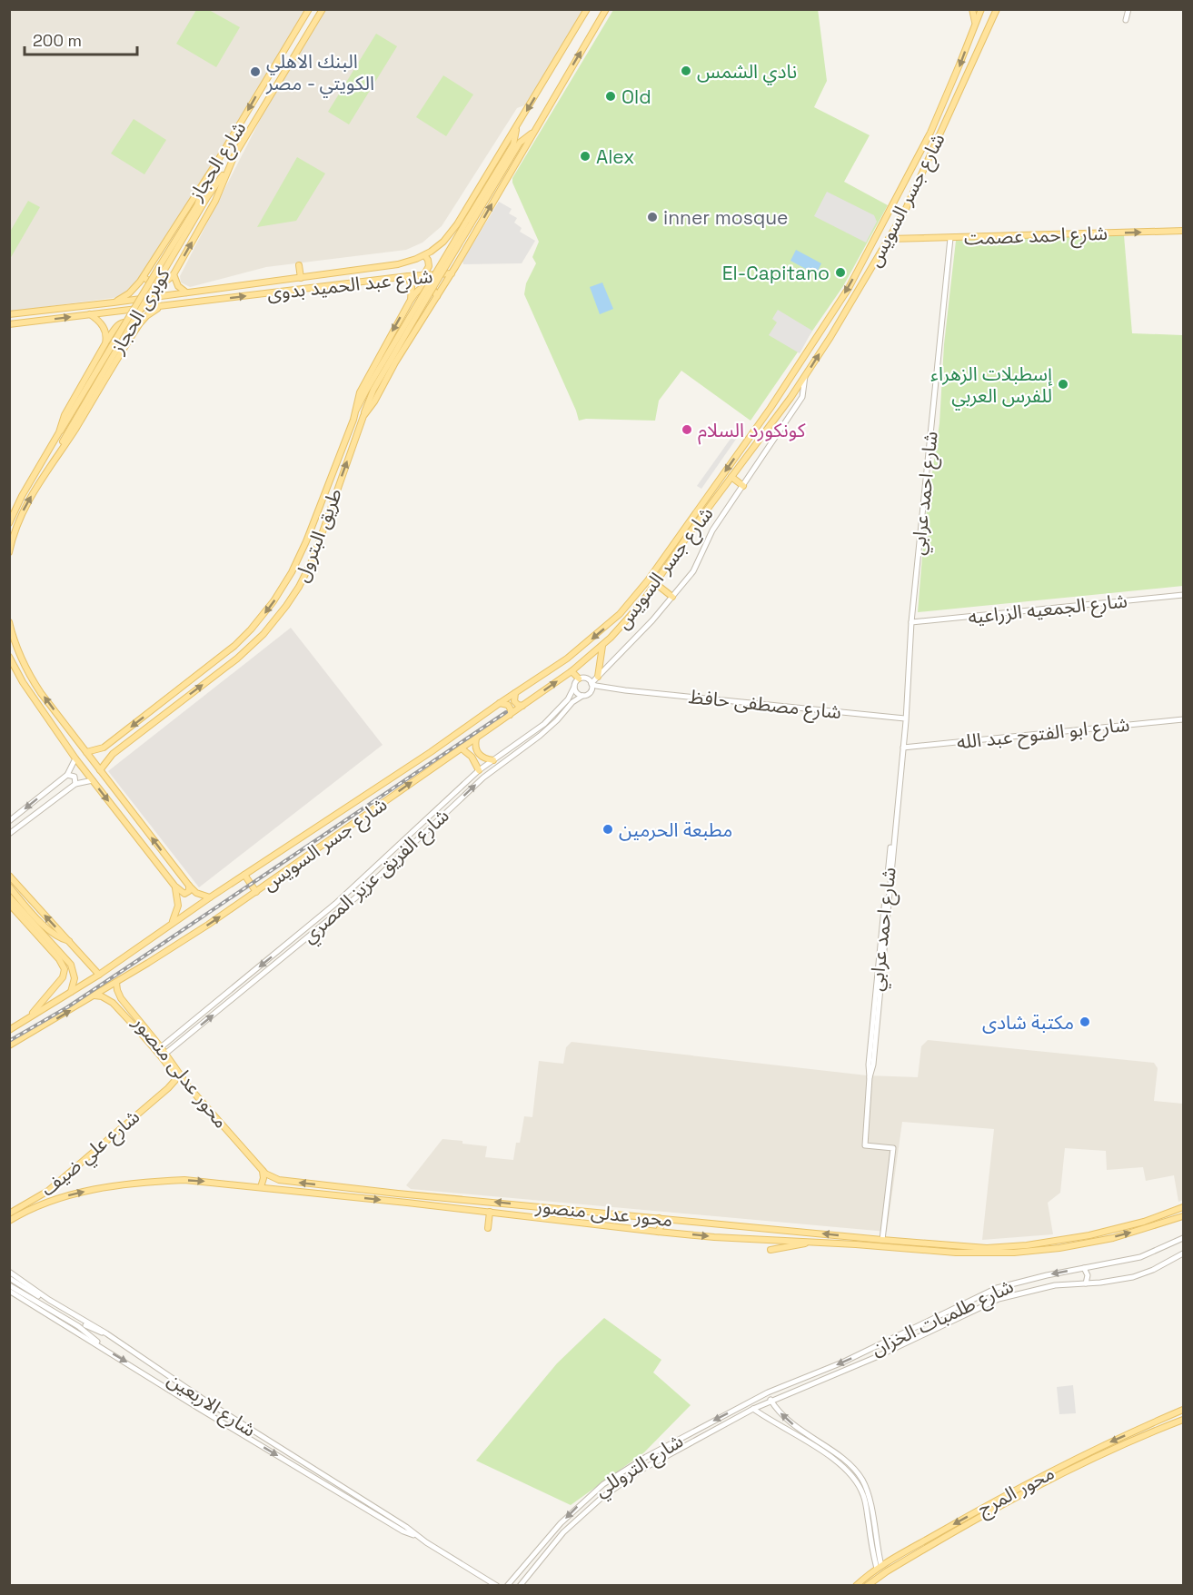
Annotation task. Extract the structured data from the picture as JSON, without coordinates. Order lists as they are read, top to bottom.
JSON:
{
  "streets": {
    "main road": [
      "شارع الحجاز",
      "شارع جسر السويس",
      "شارع احمد عصمت",
      "شارع عبد الحميد بدوى",
      "كوبرى الحجاز",
      "طريق البترول",
      "محور عدلى منصور",
      "شارع علي ضيف",
      "محور المرج"
    ],
    "street": [
      "شارع احمد عرابي",
      "شارع الجمعيه الزراعيه",
      "شارع مصطفى حافظ",
      "شارع ابو الفتوح عبد الله",
      "شارع الفريق عزيز المصري",
      "شارع طلمبات الخزان",
      "شارع الاربعين",
      "شارع التروللي"
    ]
  },
  "crossings": [
    ["شارع الحجاز", "شارع عبد الحميد بدوى"],
    ["شارع الحجاز", "كوبرى الحجاز"],
    ["شارع جسر السويس", "شارع احمد عصمت"],
    ["شارع جسر السويس", "محور عدلى منصور"],
    ["شارع احمد عصمت", "شارع احمد عرابي"],
    ["شارع عبد الحميد بدوى", "طريق البترول"],
    ["شارع احمد عرابي", "شارع الجمعيه الزراعيه"],
    ["شارع احمد عرابي", "شارع مصطفى حافظ"],
    ["شارع احمد عرابي", "شارع ابو الفتوح عبد الله"],
    ["شارع احمد عرابي", "محور عدلى منصور"],
    ["شارع مصطفى حافظ", "شارع الفريق عزيز المصري"],
    ["شارع الفريق عزيز المصري", "محور عدلى منصور"],
    ["محور عدلى منصور", "شارع علي ضيف"],
    ["شارع طلمبات الخزان", "شارع التروللي"]
  ],
  "one_way": ["شارع احمد عصمت"],
  "places": [
    "نادي الشمس",
    "البنك الاهلي الكويتي - مصر",
    "Old",
    "Alex",
    "inner mosque",
    "El-Capitano",
    "إسطبلات الزهراء للفرس العربي",
    "كونكورد السلام",
    "مطبعة الحرمين",
    "مكتبة شادى"
  ],
  "scale_bar": "200 m"
}
